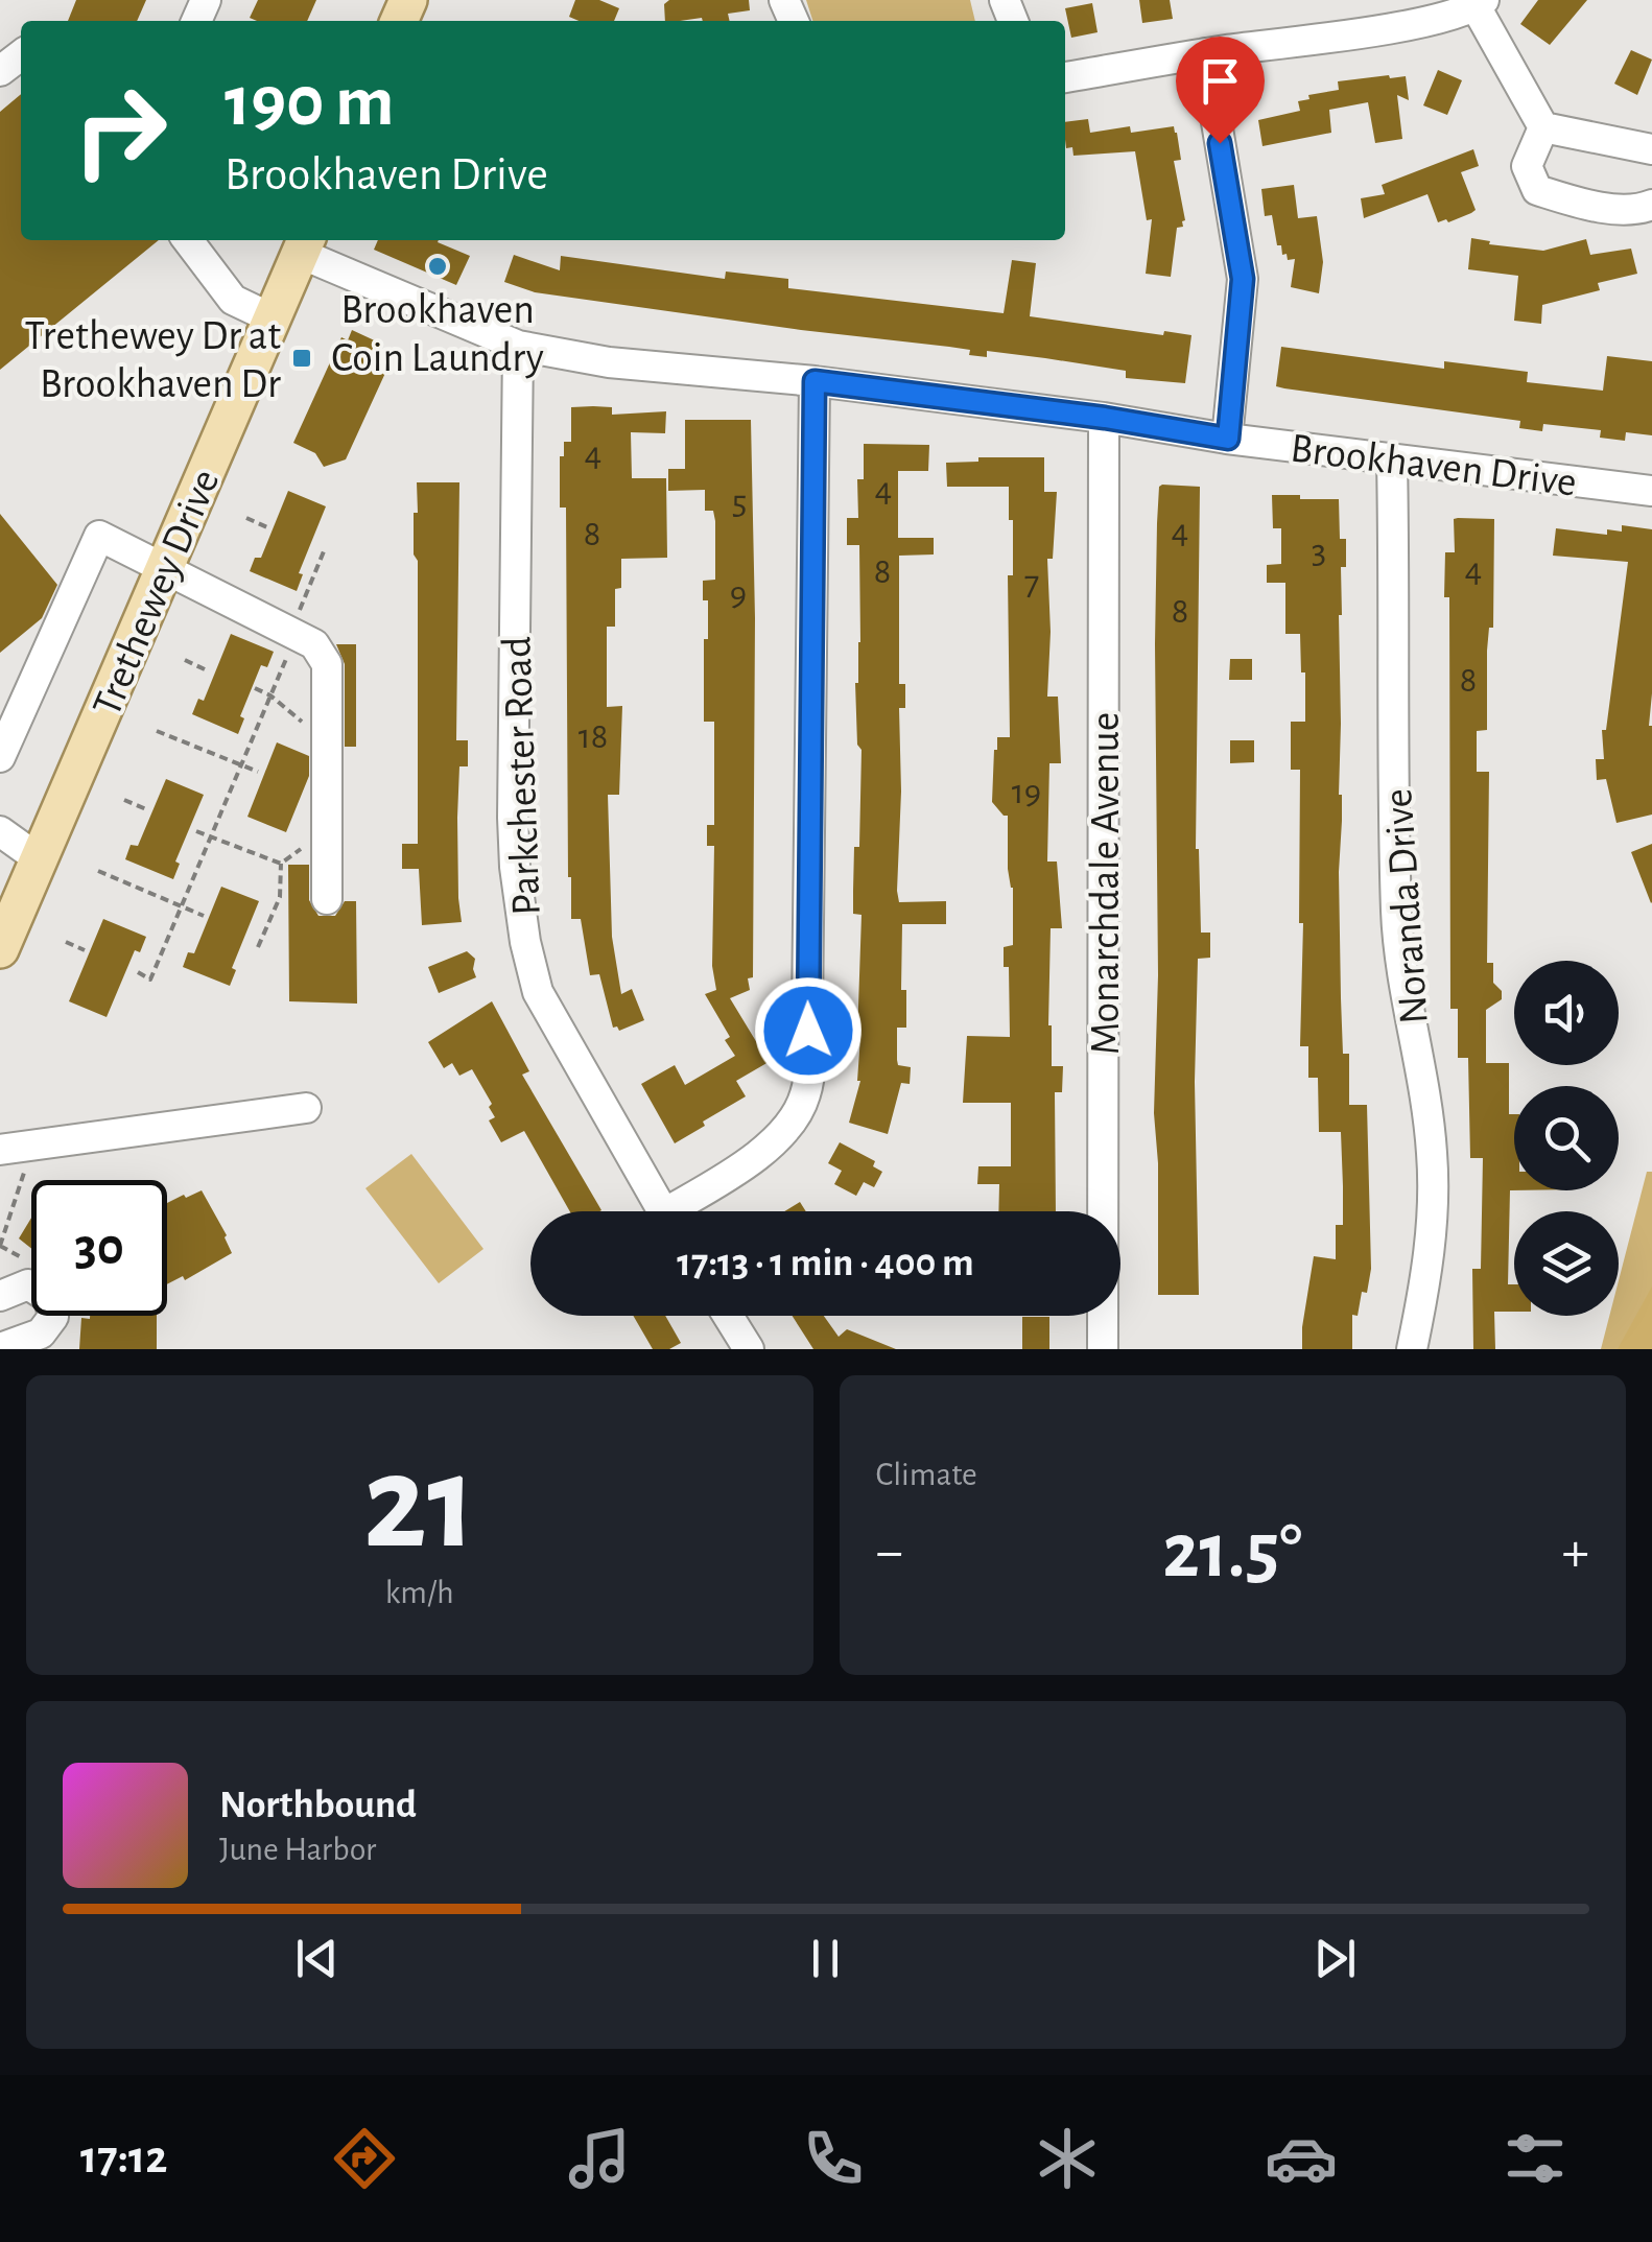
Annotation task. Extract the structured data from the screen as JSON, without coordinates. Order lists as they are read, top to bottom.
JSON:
{
  "streets": {
    "main road": ["Trethewey Drive"],
    "street": [
      "Brookhaven Drive",
      "Parkchester Road",
      "Monarchdale Avenue",
      "Noranda Drive"
    ]
  },
  "crossings": [
    ["Brookhaven Drive", "Trethewey Drive"],
    ["Brookhaven Drive", "Parkchester Road"],
    ["Brookhaven Drive", "Monarchdale Avenue"],
    ["Brookhaven Drive", "Noranda Drive"]
  ],
  "places": {
    "other": ["Brookhaven Coin Laundry"],
    "transit": ["Trethewey Dr at Brookhaven Dr"]
  },
  "house_numbers": [
    "4",
    "4",
    "5",
    "4",
    "8",
    "3",
    "4",
    "8",
    "7",
    "9",
    "8",
    "8",
    "18",
    "19"
  ],
  "page": {
    "turn": ["190 m", "Brookhaven Drive"],
    "limit": "30",
    "trip": "17:13 · 1 min · 400 m",
    "tile": [
      ["21", "km/h"],
      "Climate"
    ],
    "heat": ["−", "21.5°", "+"],
    "song": ["Northbound", "June Harbor"],
    "tabs": "17:12"
  }
}
